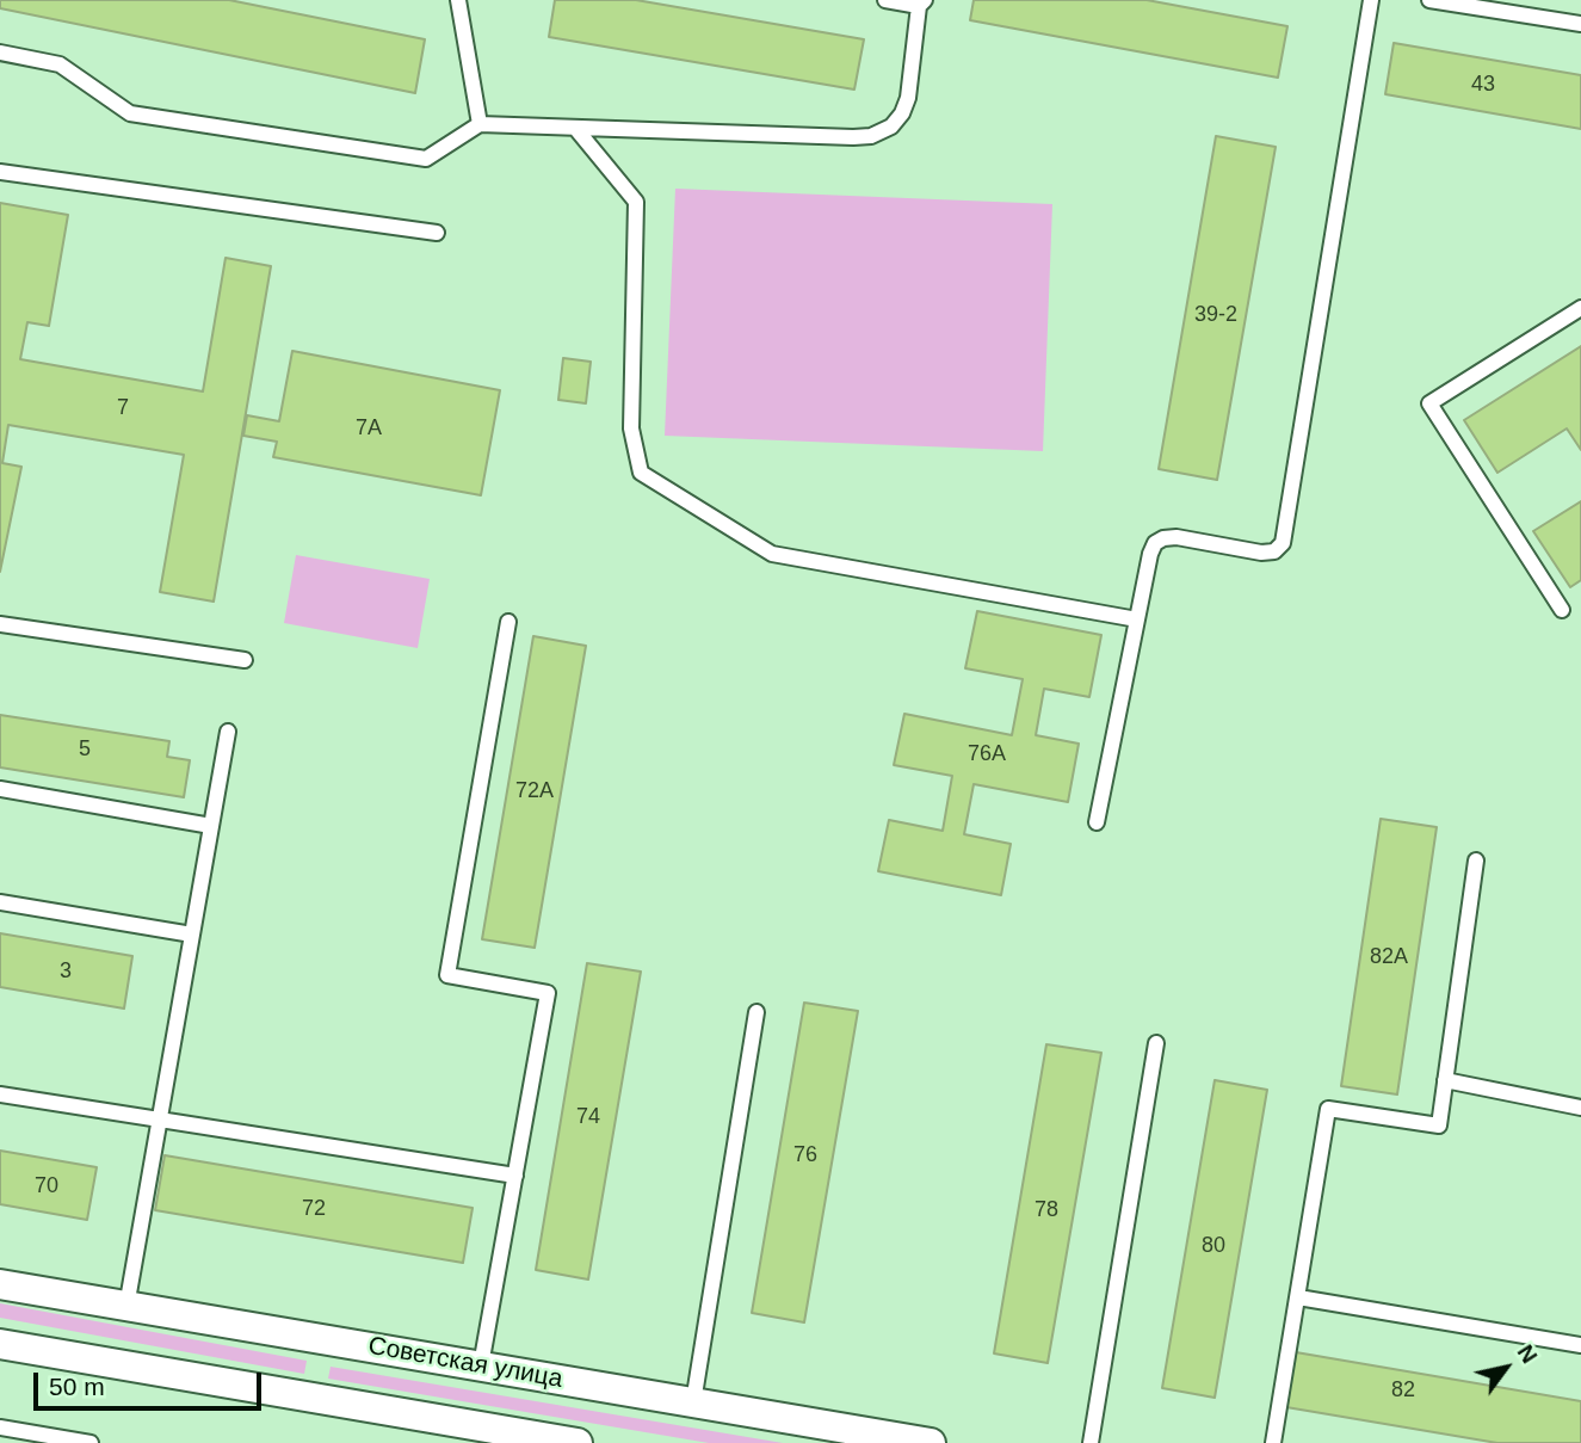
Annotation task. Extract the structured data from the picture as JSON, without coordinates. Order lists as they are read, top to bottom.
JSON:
{
  "streets": {
    "street": ["Советская улица"]
  },
  "house_numbers": [
    "43",
    "39-2",
    "7",
    "7А",
    "5",
    "76А",
    "72А",
    "82А",
    "3",
    "74",
    "76",
    "70",
    "72",
    "78",
    "80",
    "82"
  ],
  "scale_bar": "50 m",
  "north": "top right"
}
